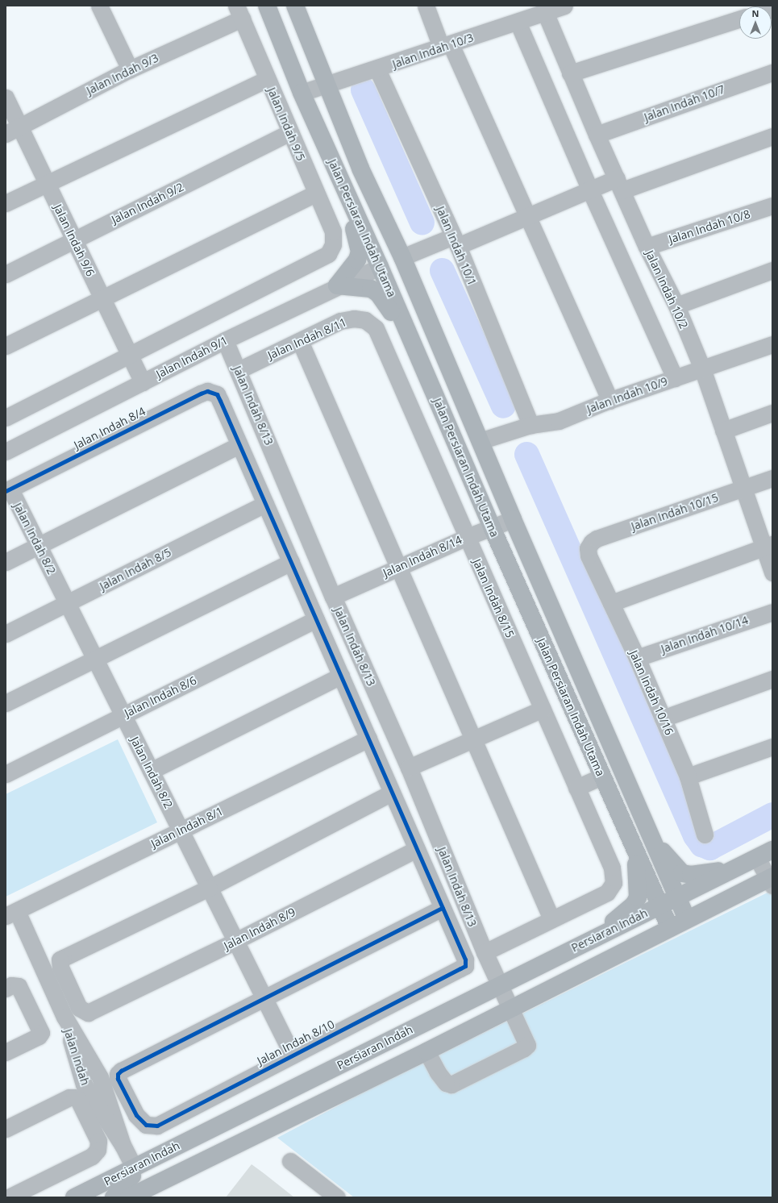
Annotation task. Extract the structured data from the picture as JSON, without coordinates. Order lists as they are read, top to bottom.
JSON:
{
  "streets": {
    "main road": ["Jalan Persiaran Indah Utama", "Persiaran Indah"],
    "street": [
      "Jalan Indah 10/3",
      "Jalan Indah 9/3",
      "Jalan Indah 10/7",
      "Jalan Indah 9/5",
      "Jalan Indah 9/2",
      "Jalan Indah 10/8",
      "Jalan Indah 9/6",
      "Jalan Indah 10/1",
      "Jalan Indah 10/2",
      "Jalan Indah 8/11",
      "Jalan Indah 9/1",
      "Jalan Indah 10/9",
      "Jalan Indah 8/13",
      "Jalan Indah 8/4",
      "Jalan Indah 10/15",
      "Jalan Indah 8/2",
      "Jalan Indah 8/14",
      "Jalan Indah 8/5",
      "Jalan Indah 8/15",
      "Jalan Indah 10/14",
      "Jalan Indah 10/16",
      "Jalan Indah 8/6",
      "Jalan Indah 8/1",
      "Jalan Indah 8/9",
      "Jalan Indah 8/10",
      "Jalan Indah"
    ]
  },
  "crossings": [
    ["Jalan Indah 10/3", "Jalan Persiaran Indah Utama"],
    ["Jalan Indah 10/3", "Jalan Indah 10/1"],
    ["Jalan Indah 10/3", "Jalan Indah 10/2"],
    ["Jalan Indah 9/3", "Jalan Indah 9/5"],
    ["Jalan Indah 9/3", "Jalan Indah 9/6"],
    ["Jalan Indah 10/7", "Jalan Indah 10/2"],
    ["Jalan Indah 9/5", "Jalan Indah 9/2"],
    ["Jalan Indah 9/5", "Jalan Indah 9/6"],
    ["Jalan Indah 9/2", "Jalan Indah 9/6"],
    ["Jalan Indah 10/8", "Jalan Indah 10/2"],
    ["Jalan Persiaran Indah Utama", "Jalan Indah 9/1"],
    ["Jalan Persiaran Indah Utama", "Jalan Indah 10/9"],
    ["Jalan Persiaran Indah Utama", "Jalan Indah 8/14"],
    ["Jalan Persiaran Indah Utama", "Persiaran Indah"],
    ["Jalan Indah 9/6", "Jalan Indah 9/1"],
    ["Jalan Indah 10/1", "Jalan Indah 10/9"],
    ["Jalan Indah 10/2", "Jalan Indah 10/9"],
    ["Jalan Indah 10/2", "Jalan Indah 10/15"],
    ["Jalan Indah 8/11", "Jalan Indah 8/13"],
    ["Jalan Indah 8/11", "Jalan Indah 8/15"],
    ["Jalan Indah 9/1", "Jalan Indah 8/13"],
    ["Jalan Indah 8/13", "Jalan Indah 8/14"],
    ["Jalan Indah 8/13", "Jalan Indah 8/15"],
    ["Jalan Indah 8/13", "Persiaran Indah"],
    ["Jalan Indah 8/4", "Jalan Indah 8/2"],
    ["Jalan Indah 10/15", "Jalan Indah 10/16"],
    ["Jalan Indah 8/2", "Jalan Indah 8/5"],
    ["Jalan Indah 8/2", "Jalan Indah 8/6"],
    ["Jalan Indah 8/2", "Jalan Indah 8/1"],
    ["Jalan Indah 8/2", "Jalan Indah 8/9"],
    ["Jalan Indah 8/2", "Jalan Indah 8/10"],
    ["Jalan Indah 8/14", "Jalan Indah 8/15"],
    ["Jalan Indah 10/14", "Jalan Indah 10/16"],
    ["Jalan Indah 8/1", "Jalan Indah"],
    ["Persiaran Indah", "Jalan Indah"]
  ],
  "north": "top"
}
